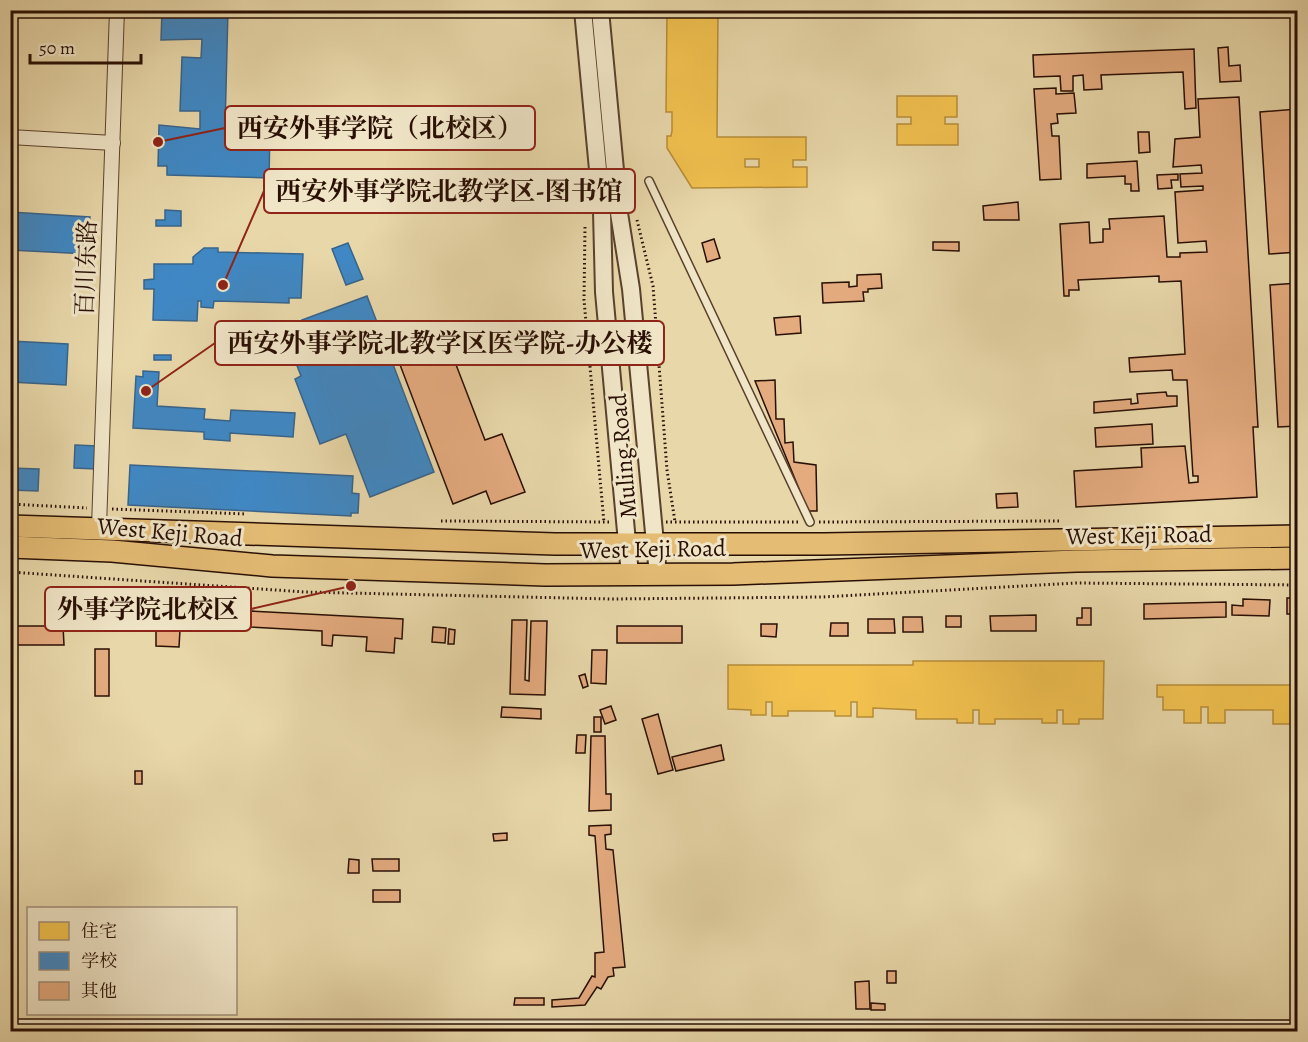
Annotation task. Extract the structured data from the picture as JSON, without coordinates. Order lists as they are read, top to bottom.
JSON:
{
  "streets": {
    "main road": ["West Keji Road"],
    "street": ["百川东路", "Muling Road"]
  },
  "crossings": [
    ["百川东路", "West Keji Road"],
    ["Muling Road", "West Keji Road"]
  ],
  "places": [
    "西安外事学院（北校区）",
    "西安外事学院北教学区-图书馆",
    "西安外事学院北教学区医学院-办公楼",
    "外事学院北校区"
  ],
  "legend": ["住宅", "学校", "其他"],
  "scale_bar": "50 m"
}
